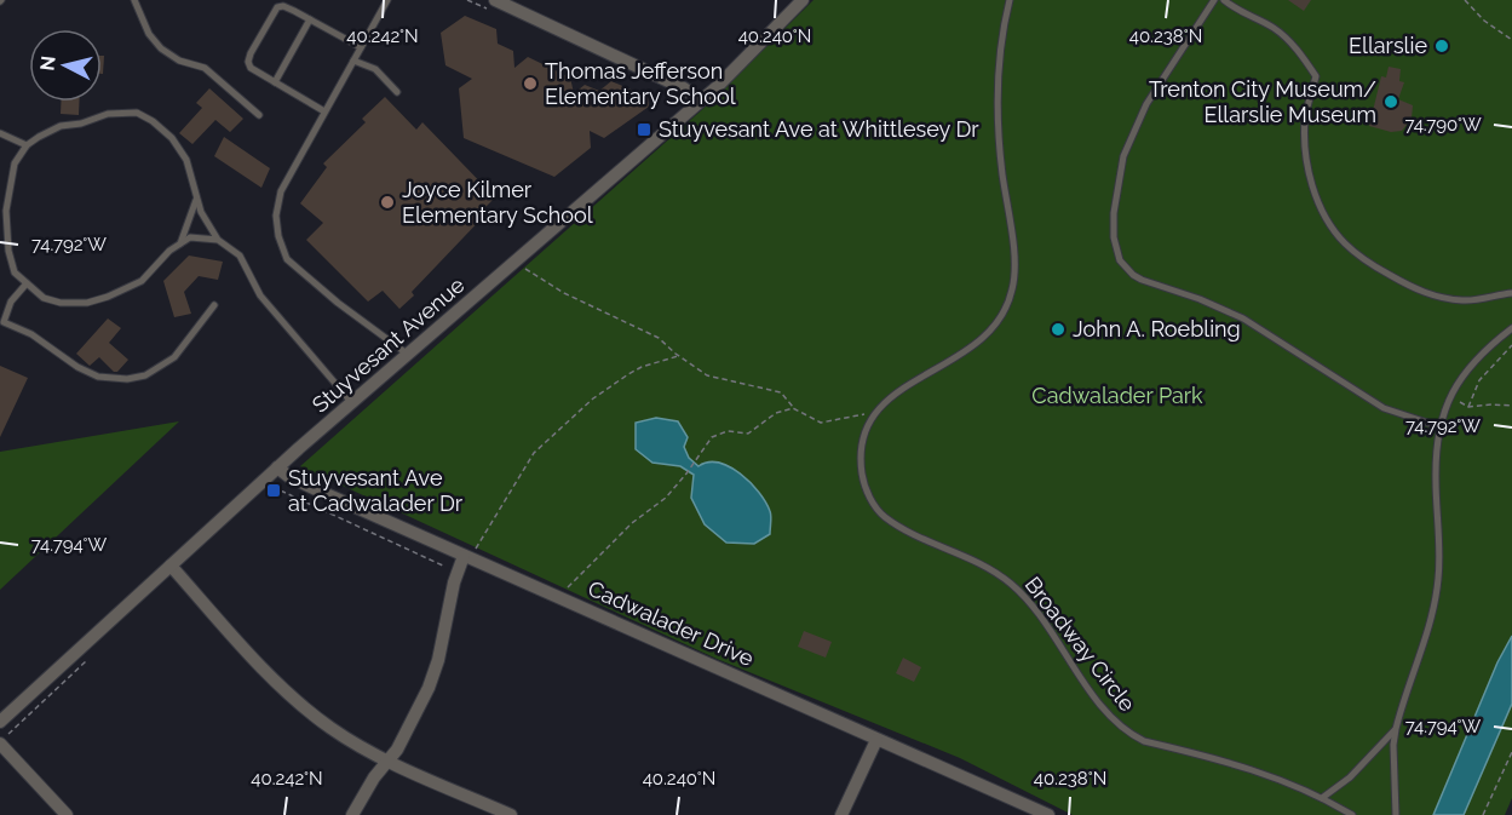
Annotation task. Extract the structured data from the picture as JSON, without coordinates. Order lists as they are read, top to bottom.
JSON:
{
  "streets": {
    "street": ["Stuyvesant Avenue", "Cadwalader Drive"],
    "lane": ["Broadway Circle"]
  },
  "crossings": [
    ["Stuyvesant Avenue", "Cadwalader Drive"]
  ],
  "parks": ["Cadwalader Park"],
  "places": {
    "other": [
      "Ellarslie",
      "Thomas Jefferson Elementary School",
      "Trenton City Museum/ Ellarslie Museum",
      "Joyce Kilmer Elementary School",
      "John A. Roebling"
    ],
    "transit": ["Stuyvesant Ave at Whittlesey Dr", "Stuyvesant Ave at Cadwalader Dr"]
  },
  "north": "left",
  "coordinates": [
    "40.242°N",
    "40.240°N",
    "40.238°N",
    "74.790°W",
    "74.792°W",
    "74.794°W"
  ]
}
